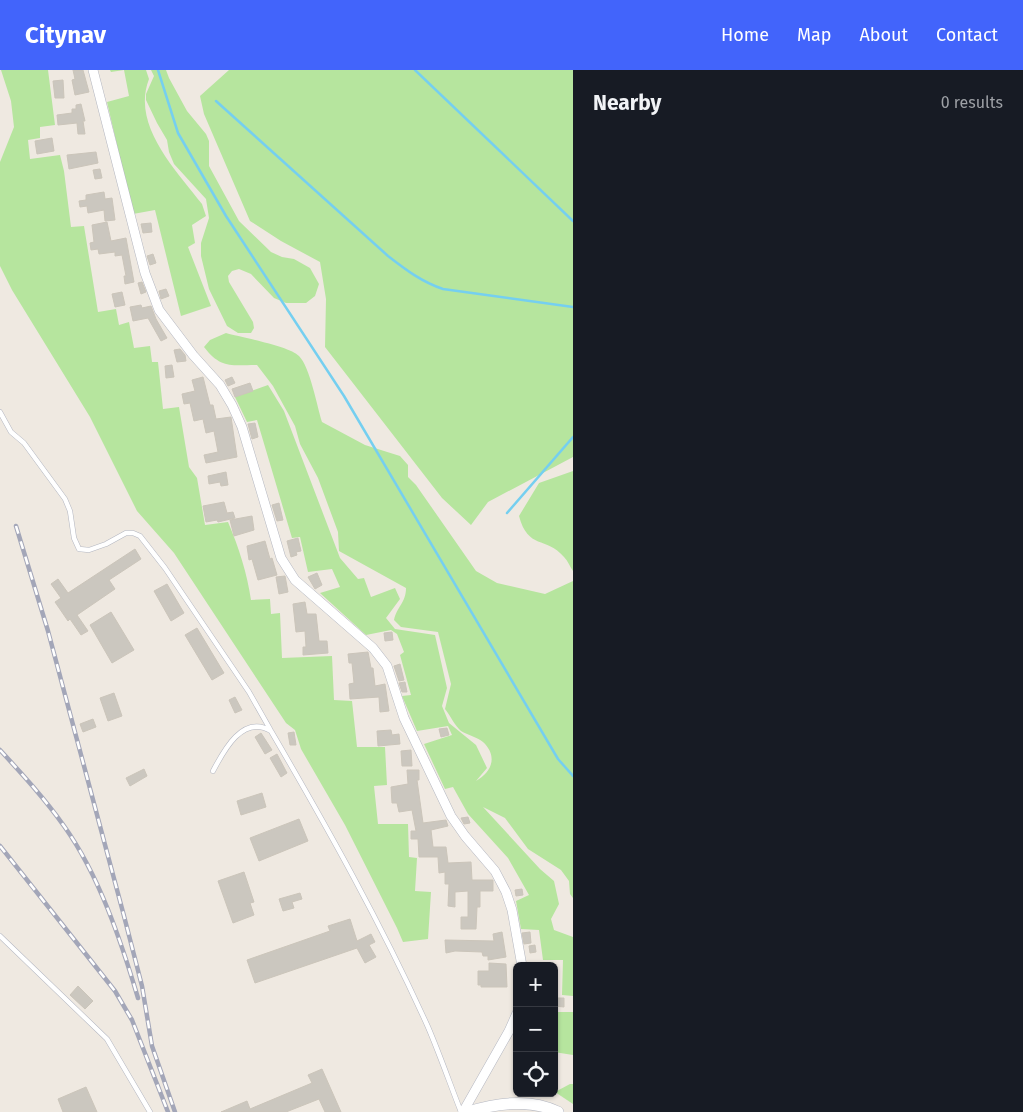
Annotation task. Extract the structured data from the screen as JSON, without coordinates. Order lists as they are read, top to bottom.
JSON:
{
  "page": {
    "header": "Citynav",
    "nav": [
      "Home",
      "Map",
      "About",
      "Contact"
    ],
    "heading": ["Nearby", "0 results"],
    "map_buttons": ["+", "−"]
  }
}
